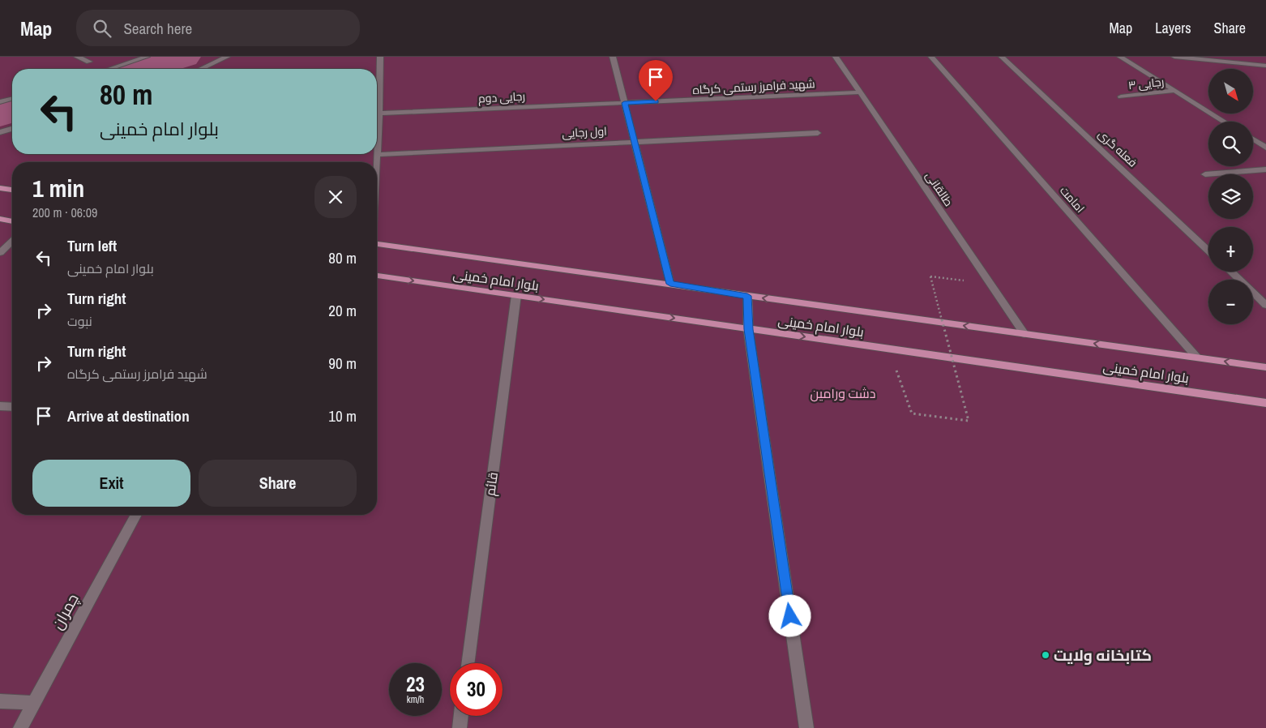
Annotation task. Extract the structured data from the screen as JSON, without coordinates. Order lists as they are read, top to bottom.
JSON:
{
  "streets": {
    "main road": ["بلوار امام خمینی"],
    "street": [
      "رجایی ۳",
      "شهید فرامرز رستمی کرگاه",
      "رجایی دوم",
      "اول رجایی",
      "فعله گری",
      "طالقانی",
      "امامت",
      "قائم",
      "چمران"
    ]
  },
  "crossings": [
    ["شهید فرامرز رستمی کرگاه", "رجایی دوم"],
    ["شهید فرامرز رستمی کرگاه", "طالقانی"],
    ["طالقانی", "بلوار امام خمینی"],
    ["امامت", "بلوار امام خمینی"],
    ["بلوار امام خمینی", "قائم"]
  ],
  "parks": ["دشت ورامین"],
  "places": ["کتابخانه ولایت"],
  "north": "bottom right",
  "page": {
    "header": "Map",
    "search": "Search here",
    "nav": ["Map", "Layers", "Share"],
    "map_buttons": ["+", "−"],
    "turn": ["80 m", "بلوار امام خمینی"],
    "heading": ["1 min", "200 m · 06:09"],
    "list": [
      {
        "name": "Turn left",
        "note": "بلوار امام خمینی",
        "value": "80 m"
      },
      {
        "name": "Turn right",
        "note": "نبوت",
        "value": "20 m"
      },
      {
        "name": "Turn right",
        "note": "شهید فرامرز رستمی کرگاه",
        "value": "90 m"
      },
      {
        "name": "Arrive at destination",
        "value": "10 m"
      }
    ],
    "buttons": ["Exit", "Share"],
    "speed": "23 km/h",
    "limit": "30"
  }
}
